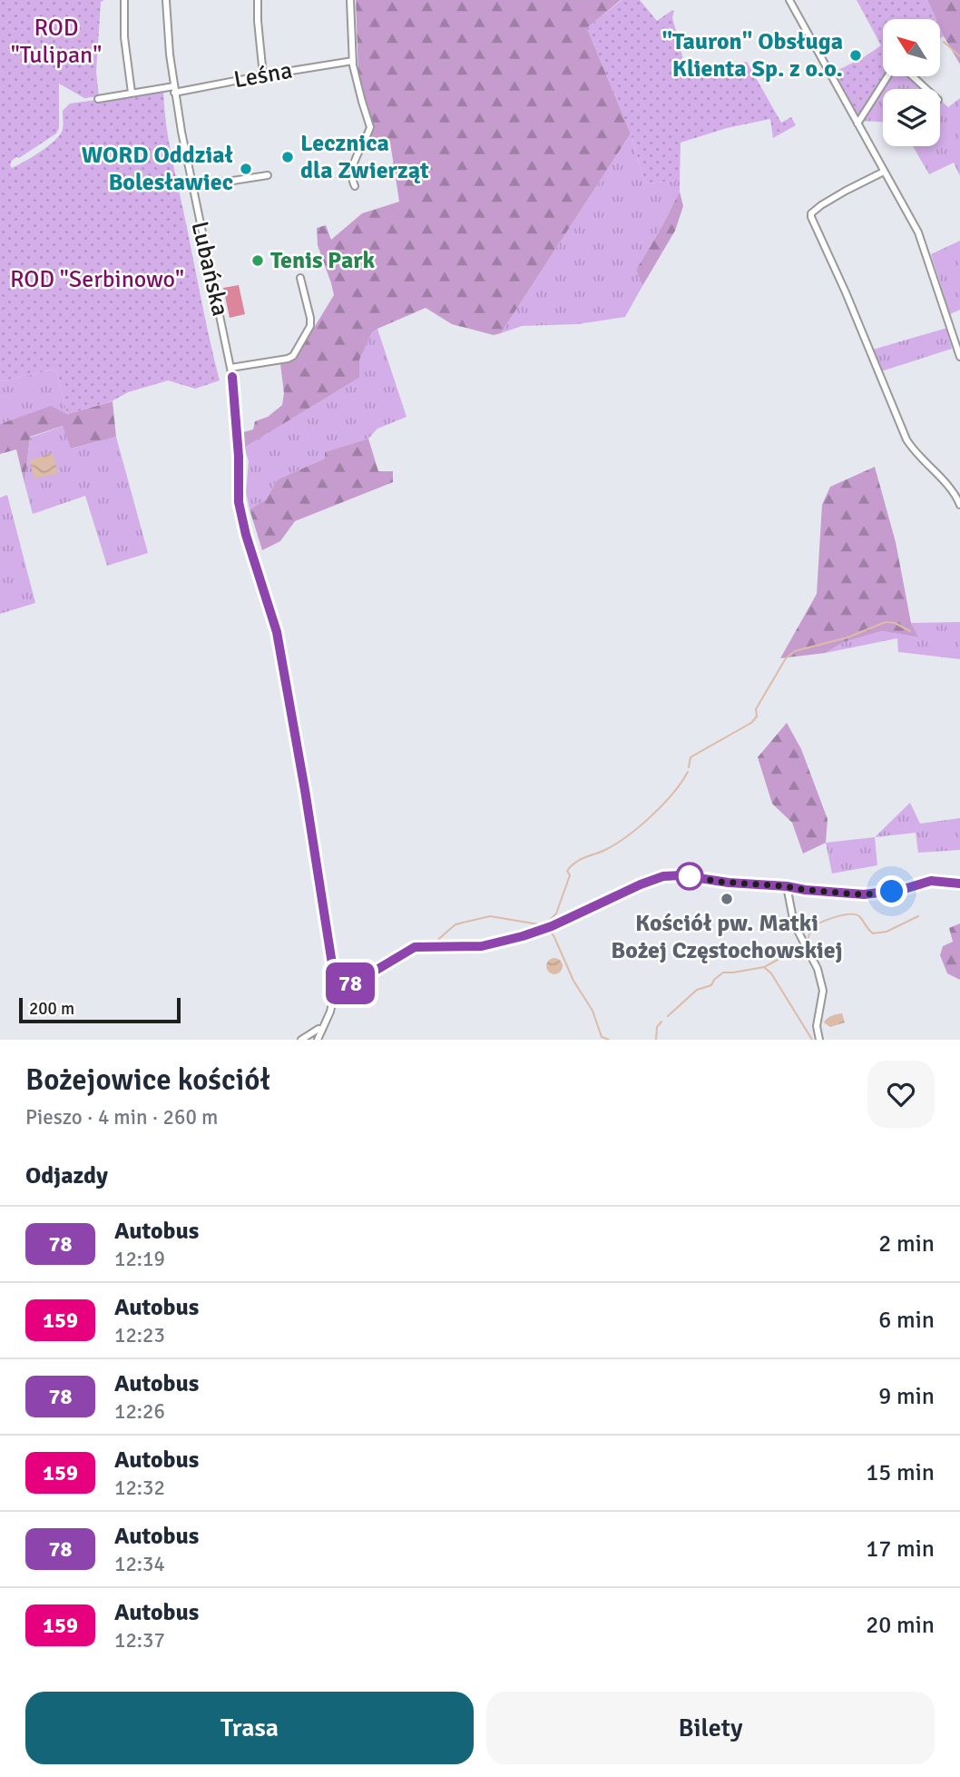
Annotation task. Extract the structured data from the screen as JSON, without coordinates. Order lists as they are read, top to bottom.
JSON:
{
  "streets": {
    "street": ["Leśna", "Lubańska"]
  },
  "crossings": [
    ["Leśna", "Lubańska"]
  ],
  "parks": ["ROD \"Tulipan\"", "ROD \"Serbinowo\""],
  "places": [
    "\"Tauron\" Obsługa Klienta Sp. z o.o.",
    "Lecznica dla Zwierząt",
    "WORD Oddział Bolesławiec",
    "Tenis Park",
    "Kościół pw. Matki Bożej Częstochowskiej"
  ],
  "lines": ["bus line 78"],
  "scale_bar": "200 m",
  "north": "top left",
  "page": {
    "on_map": "78",
    "scale": "200 m",
    "heading": [
      ["Bożejowice kościół", "Pieszo · 4 min · 260 m"],
      "Odjazdy"
    ],
    "list": [
      {
        "mark": "78",
        "name": "Autobus",
        "note": "12:19",
        "value": "2 min"
      },
      {
        "mark": "159",
        "name": "Autobus",
        "note": "12:23",
        "value": "6 min"
      },
      {
        "mark": "78",
        "name": "Autobus",
        "note": "12:26",
        "value": "9 min"
      },
      {
        "mark": "159",
        "name": "Autobus",
        "note": "12:32",
        "value": "15 min"
      },
      {
        "mark": "78",
        "name": "Autobus",
        "note": "12:34",
        "value": "17 min"
      },
      {
        "mark": "159",
        "name": "Autobus",
        "note": "12:37",
        "value": "20 min"
      }
    ],
    "buttons": ["Trasa", "Bilety"]
  }
}
